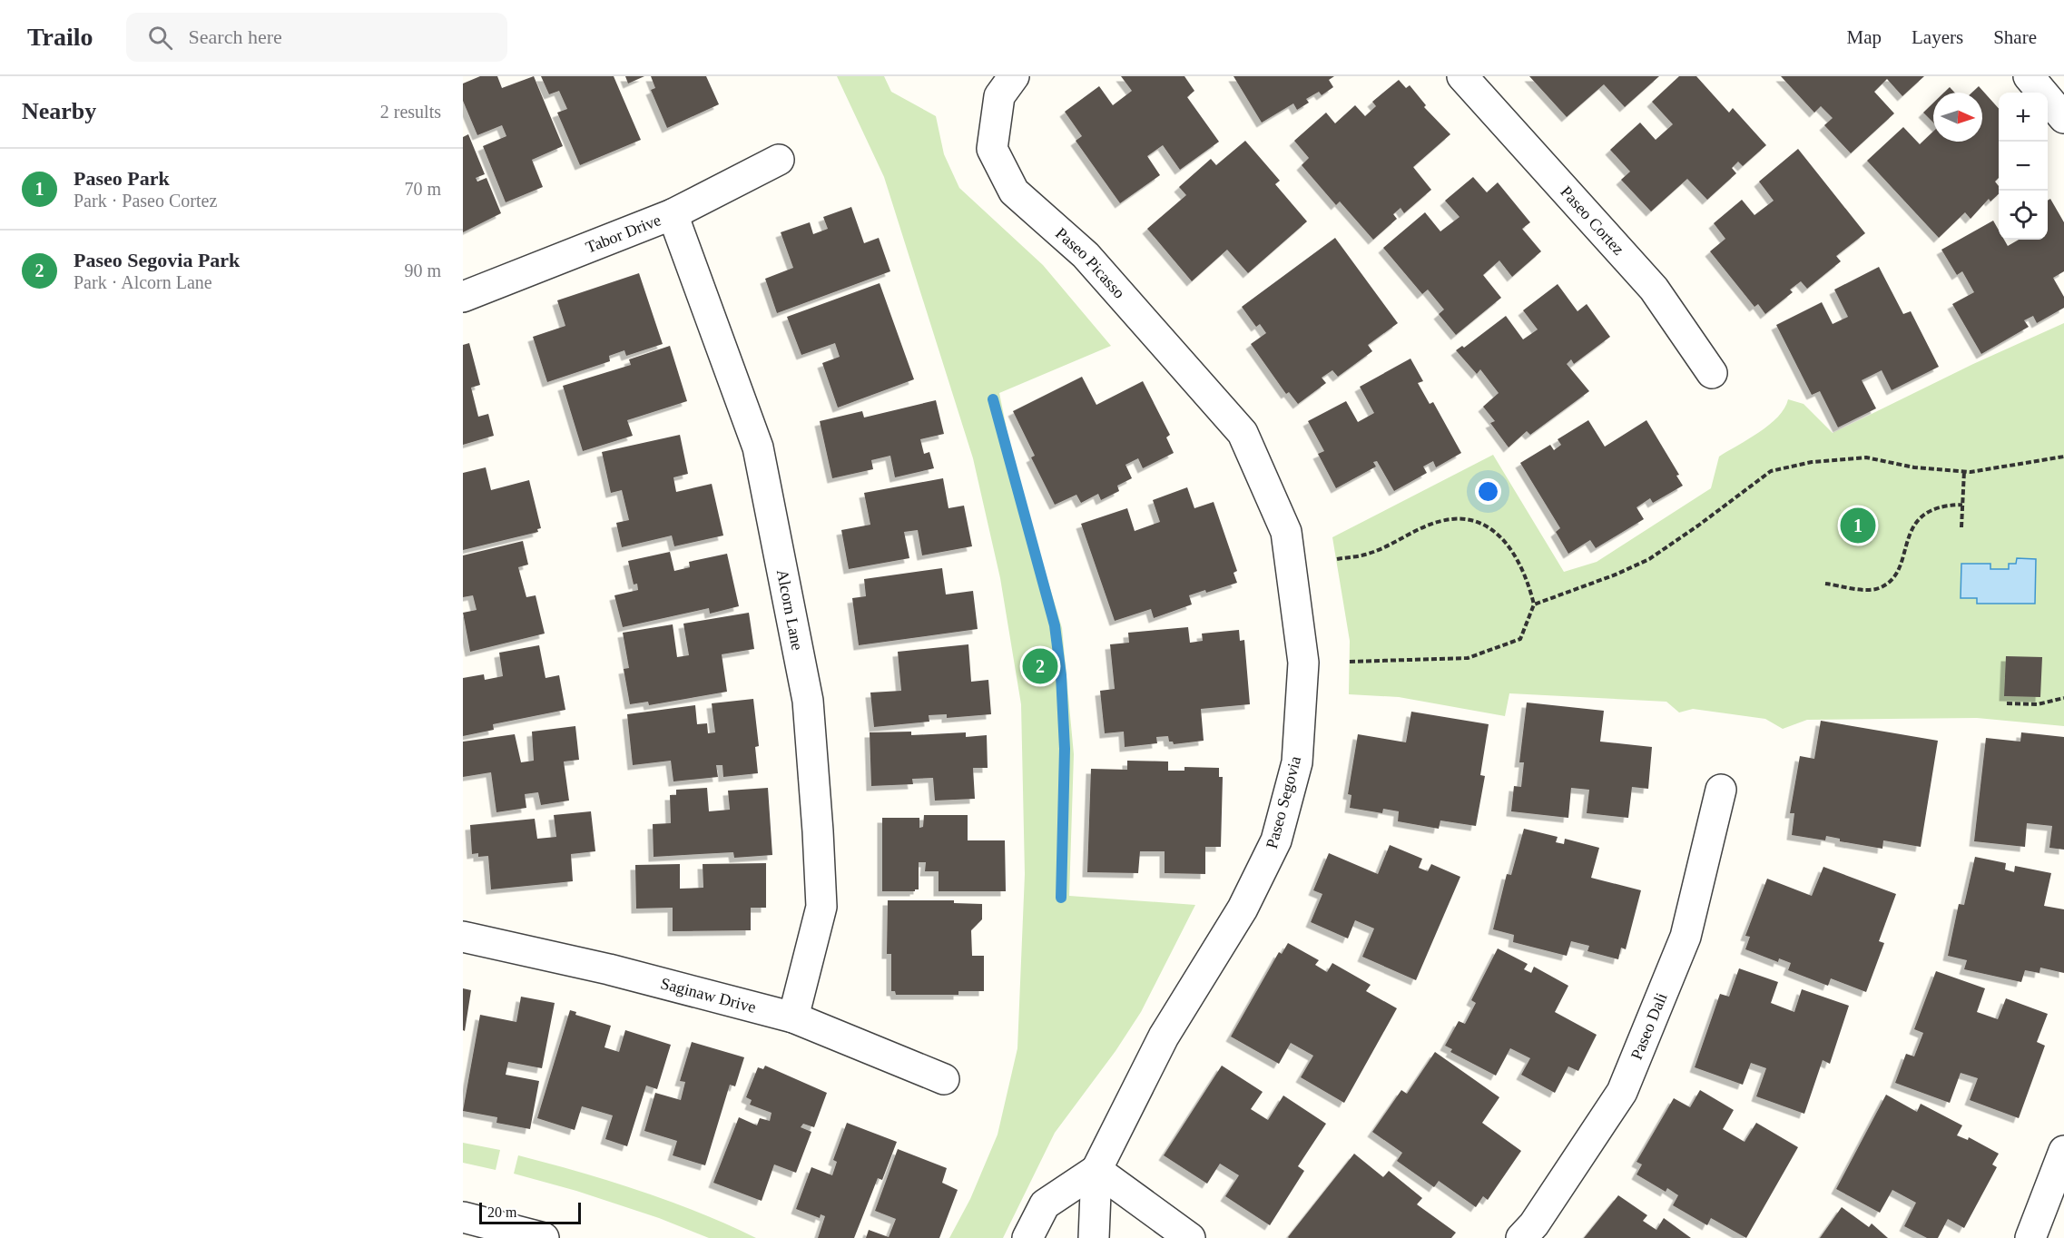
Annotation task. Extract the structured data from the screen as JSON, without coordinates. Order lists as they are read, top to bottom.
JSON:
{
  "streets": {
    "street": [
      "Paseo Cortez",
      "Tabor Drive",
      "Paseo Picasso",
      "Alcorn Lane",
      "Paseo Segovia",
      "Saginaw Drive",
      "Paseo Dali"
    ]
  },
  "crossings": [
    ["Tabor Drive", "Alcorn Lane"],
    ["Paseo Picasso", "Paseo Segovia"],
    ["Alcorn Lane", "Saginaw Drive"]
  ],
  "scale_bar": "20 m",
  "north": "right",
  "page": {
    "header": "Trailo",
    "search": "Search here",
    "nav": ["Map", "Layers", "Share"],
    "heading": ["Nearby", "2 results"],
    "map_buttons": ["+", "−"],
    "list": [
      {
        "mark": "1",
        "name": "Paseo Park",
        "note": "Park · Paseo Cortez",
        "value": "70 m"
      },
      {
        "mark": "2",
        "name": "Paseo Segovia Park",
        "note": "Park · Alcorn Lane",
        "value": "90 m"
      }
    ],
    "pins": ["1", "2"],
    "scale": "20 m"
  }
}
